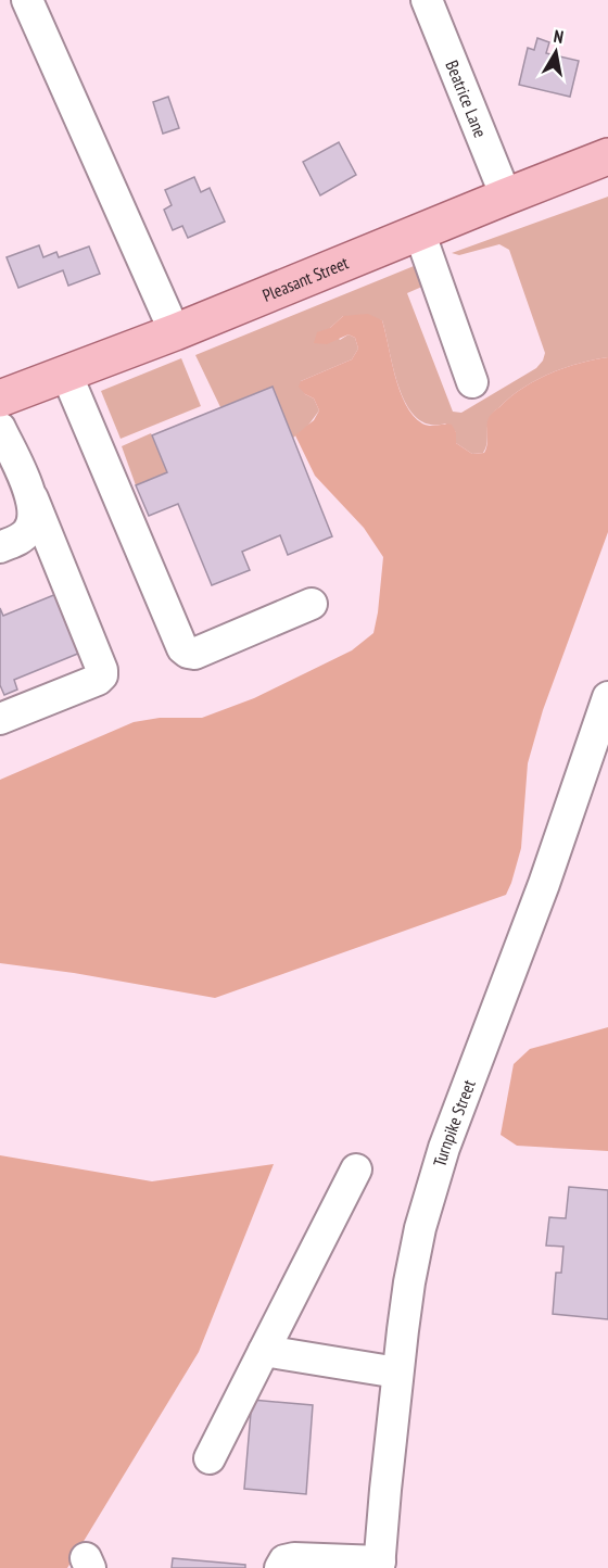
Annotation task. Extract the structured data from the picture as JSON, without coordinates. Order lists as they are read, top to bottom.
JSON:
{
  "streets": {
    "main road": ["Pleasant Street"],
    "street": ["Beatrice Lane", "Turnpike Street"]
  },
  "crossings": [
    ["Beatrice Lane", "Pleasant Street"]
  ],
  "north": "top"
}
